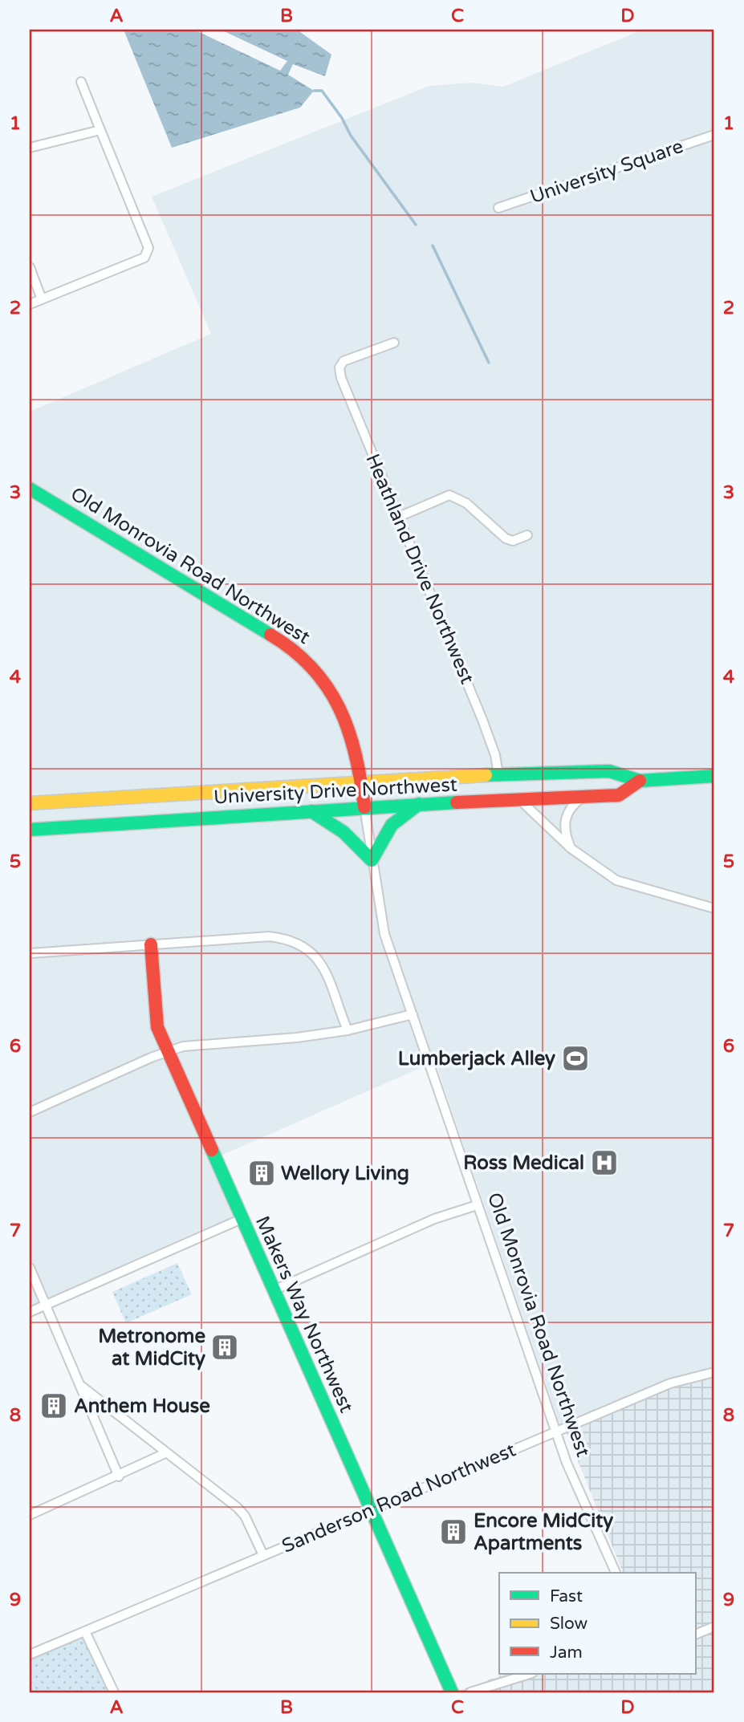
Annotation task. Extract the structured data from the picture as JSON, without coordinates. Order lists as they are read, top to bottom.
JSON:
{
  "streets": {
    "main road": ["Old Monrovia Road Northwest", "University Drive Northwest", "Makers Way Northwest"],
    "street": ["University Square", "Heathland Drive Northwest", "Sanderson Road Northwest"]
  },
  "crossings": [
    ["Old Monrovia Road Northwest", "University Drive Northwest"],
    ["Old Monrovia Road Northwest", "Sanderson Road Northwest"],
    ["Heathland Drive Northwest", "University Drive Northwest"],
    ["Makers Way Northwest", "Sanderson Road Northwest"]
  ],
  "places": {
    "sports": ["Lumberjack Alley"],
    "hospital": ["Ross Medical"],
    "building": [
      "Wellory Living",
      "Metronome at MidCity",
      "Anthem House",
      "Encore MidCity Apartments"
    ]
  },
  "legend": ["Fast", "Slow", "Jam"],
  "grid": {
    "columns": [
      "A",
      "B",
      "C",
      "D"
    ],
    "rows": [
      "1",
      "2",
      "3",
      "4",
      "5",
      "6",
      "7",
      "8",
      "9"
    ]
  }
}
